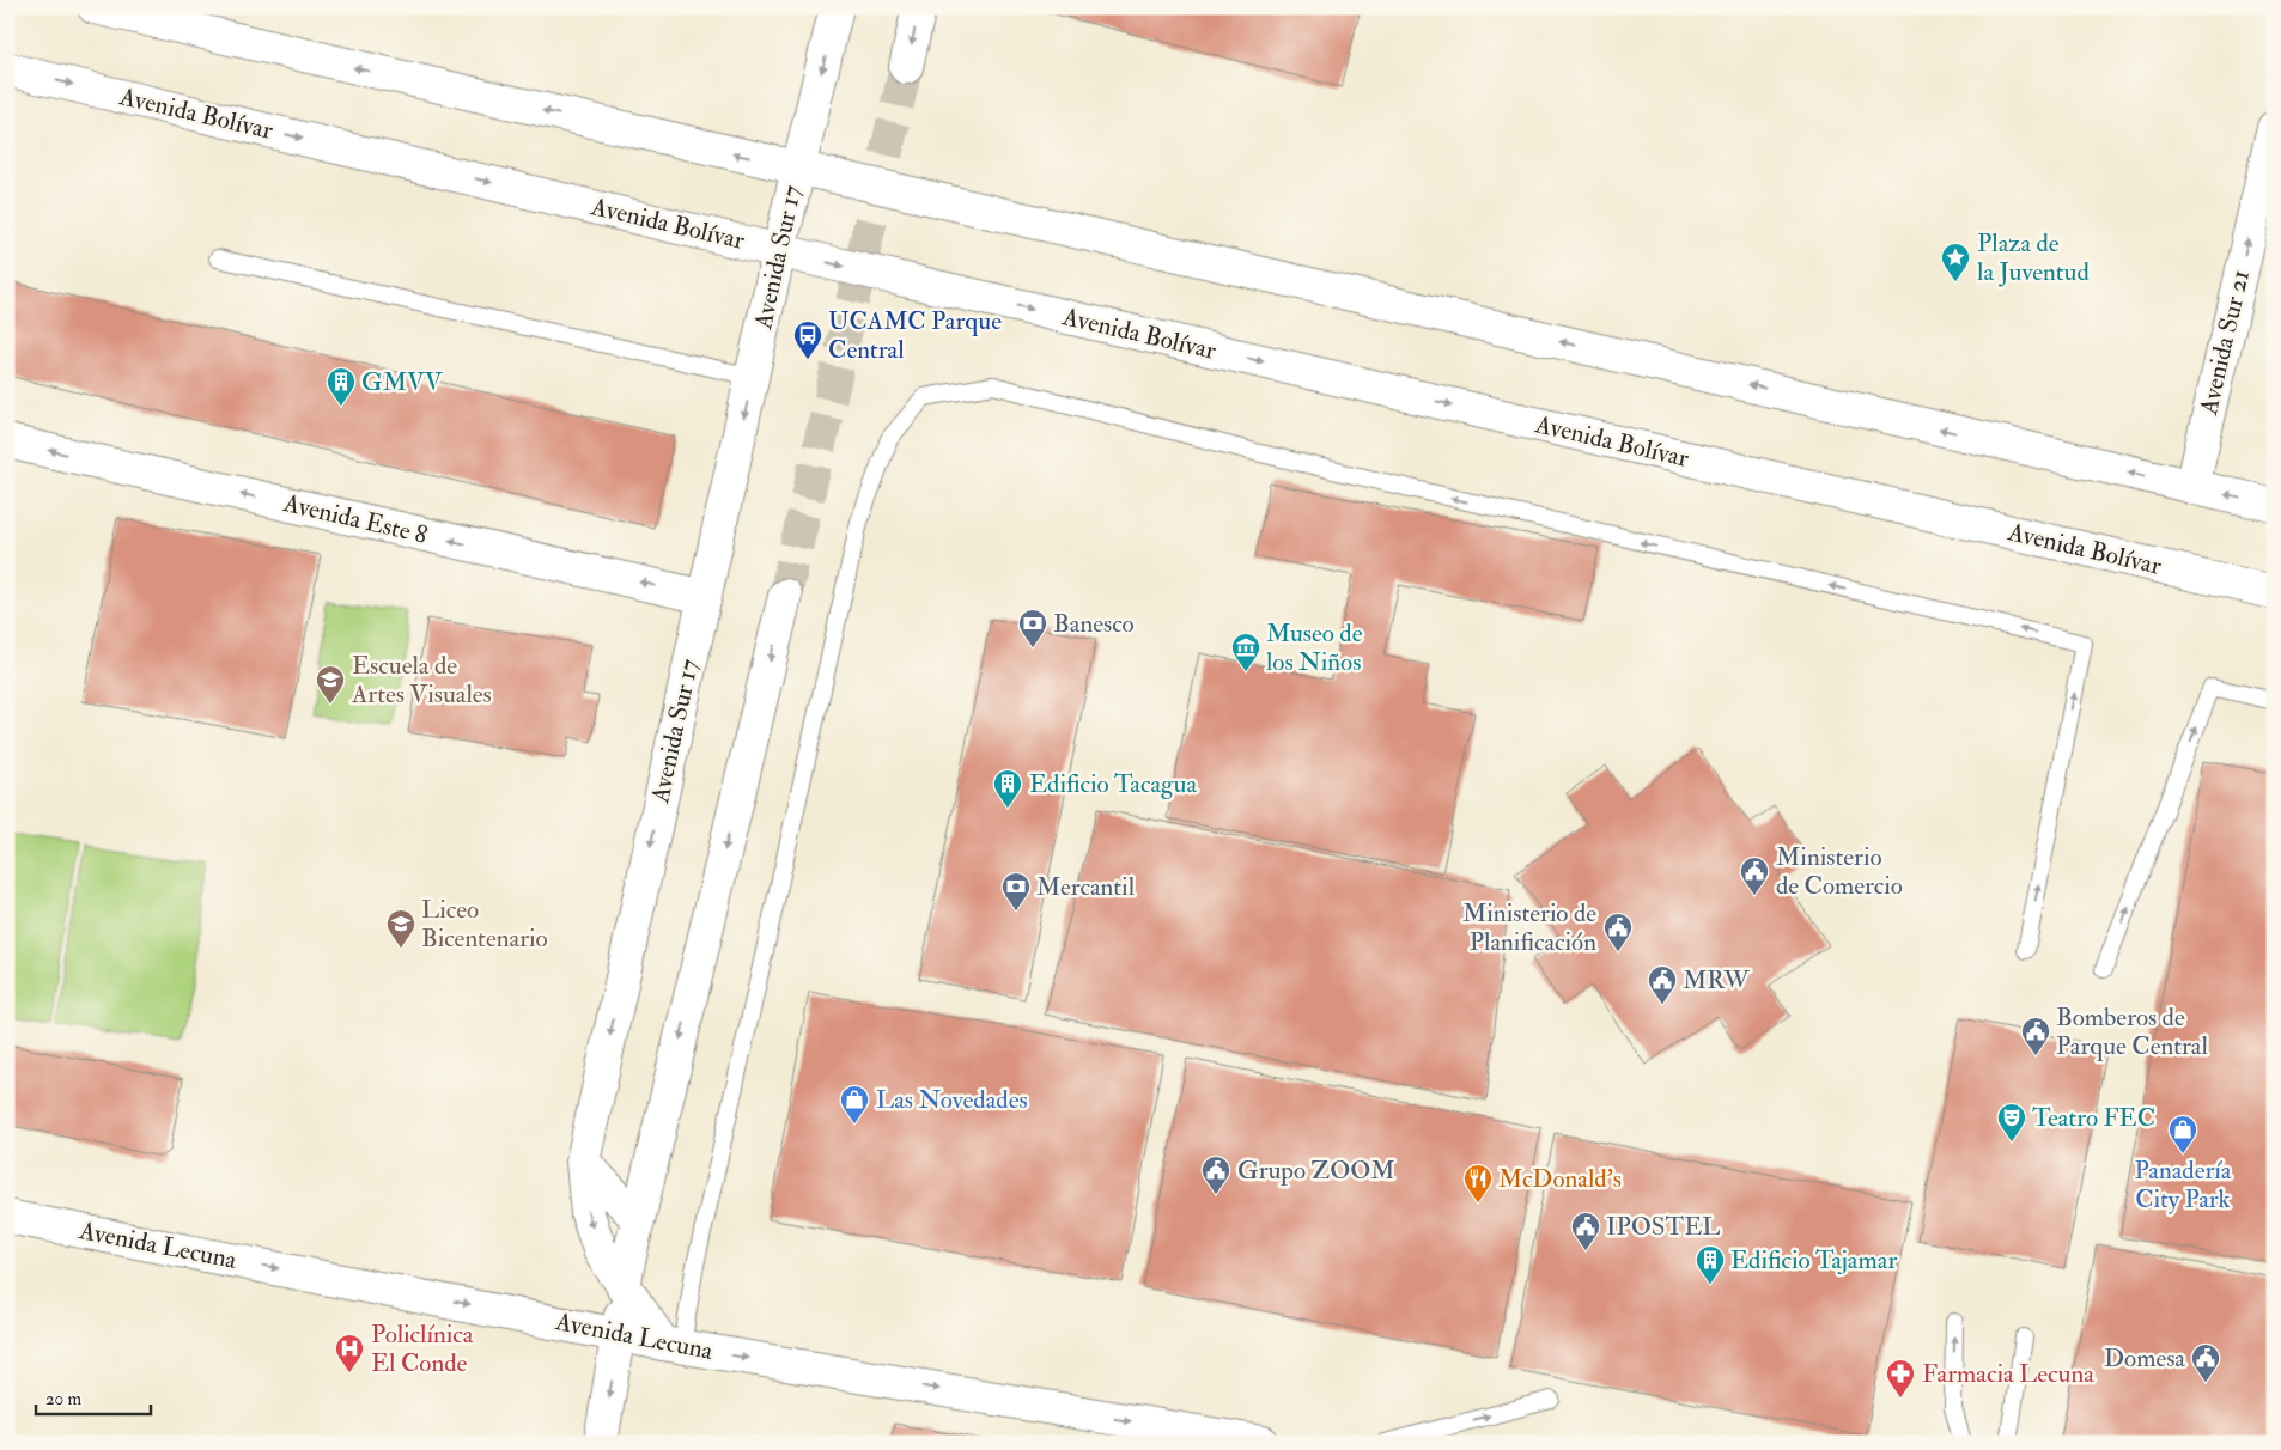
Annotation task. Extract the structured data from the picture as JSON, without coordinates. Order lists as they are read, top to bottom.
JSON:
{
  "streets": {
    "main road": [
      "Avenida Bolívar",
      "Avenida Sur 17",
      "Avenida Sur 21",
      "Avenida Este 8",
      "Avenida Lecuna"
    ]
  },
  "crossings": [
    ["Avenida Bolívar", "Avenida Sur 17"],
    ["Avenida Sur 17", "Avenida Este 8"],
    ["Avenida Sur 17", "Avenida Lecuna"]
  ],
  "one_way": ["Avenida Sur 21", "Avenida Este 8", "Avenida Lecuna"],
  "places": {
    "place": ["Plaza de la Juventud"],
    "bus stop": ["UCAMC Parque Central"],
    "building": ["GMVV", "Edificio Tacagua", "Edificio Tajamar"],
    "bank": ["Banesco", "Mercantil"],
    "museum": ["Museo de los Niños"],
    "school or university": ["Escuela de Artes Visuales", "Liceo Bicentenario"],
    "public building": [
      "Ministerio de Comercio",
      "Ministerio de Planificación",
      "MRW",
      "Bomberos de Parque Central",
      "Grupo ZOOM",
      "IPOSTEL",
      "Domesa"
    ],
    "shop": ["Las Novedades", "Panadería City Park"],
    "theatre": ["Teatro FEC"],
    "restaurant": ["McDonald's"],
    "hospital": ["Policlínica El Conde"],
    "pharmacy": ["Farmacia Lecuna"]
  },
  "scale_bar": "20 m"
}
